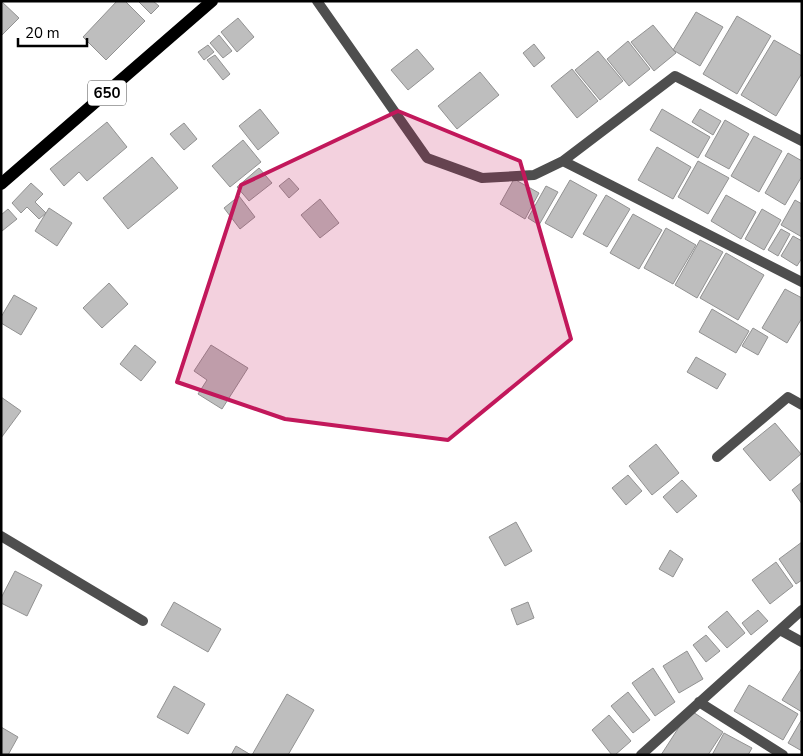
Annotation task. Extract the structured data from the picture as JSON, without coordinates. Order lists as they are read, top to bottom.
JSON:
{
  "streets": {
    "main road": ["650"]
  },
  "scale_bar": "20 m"
}
